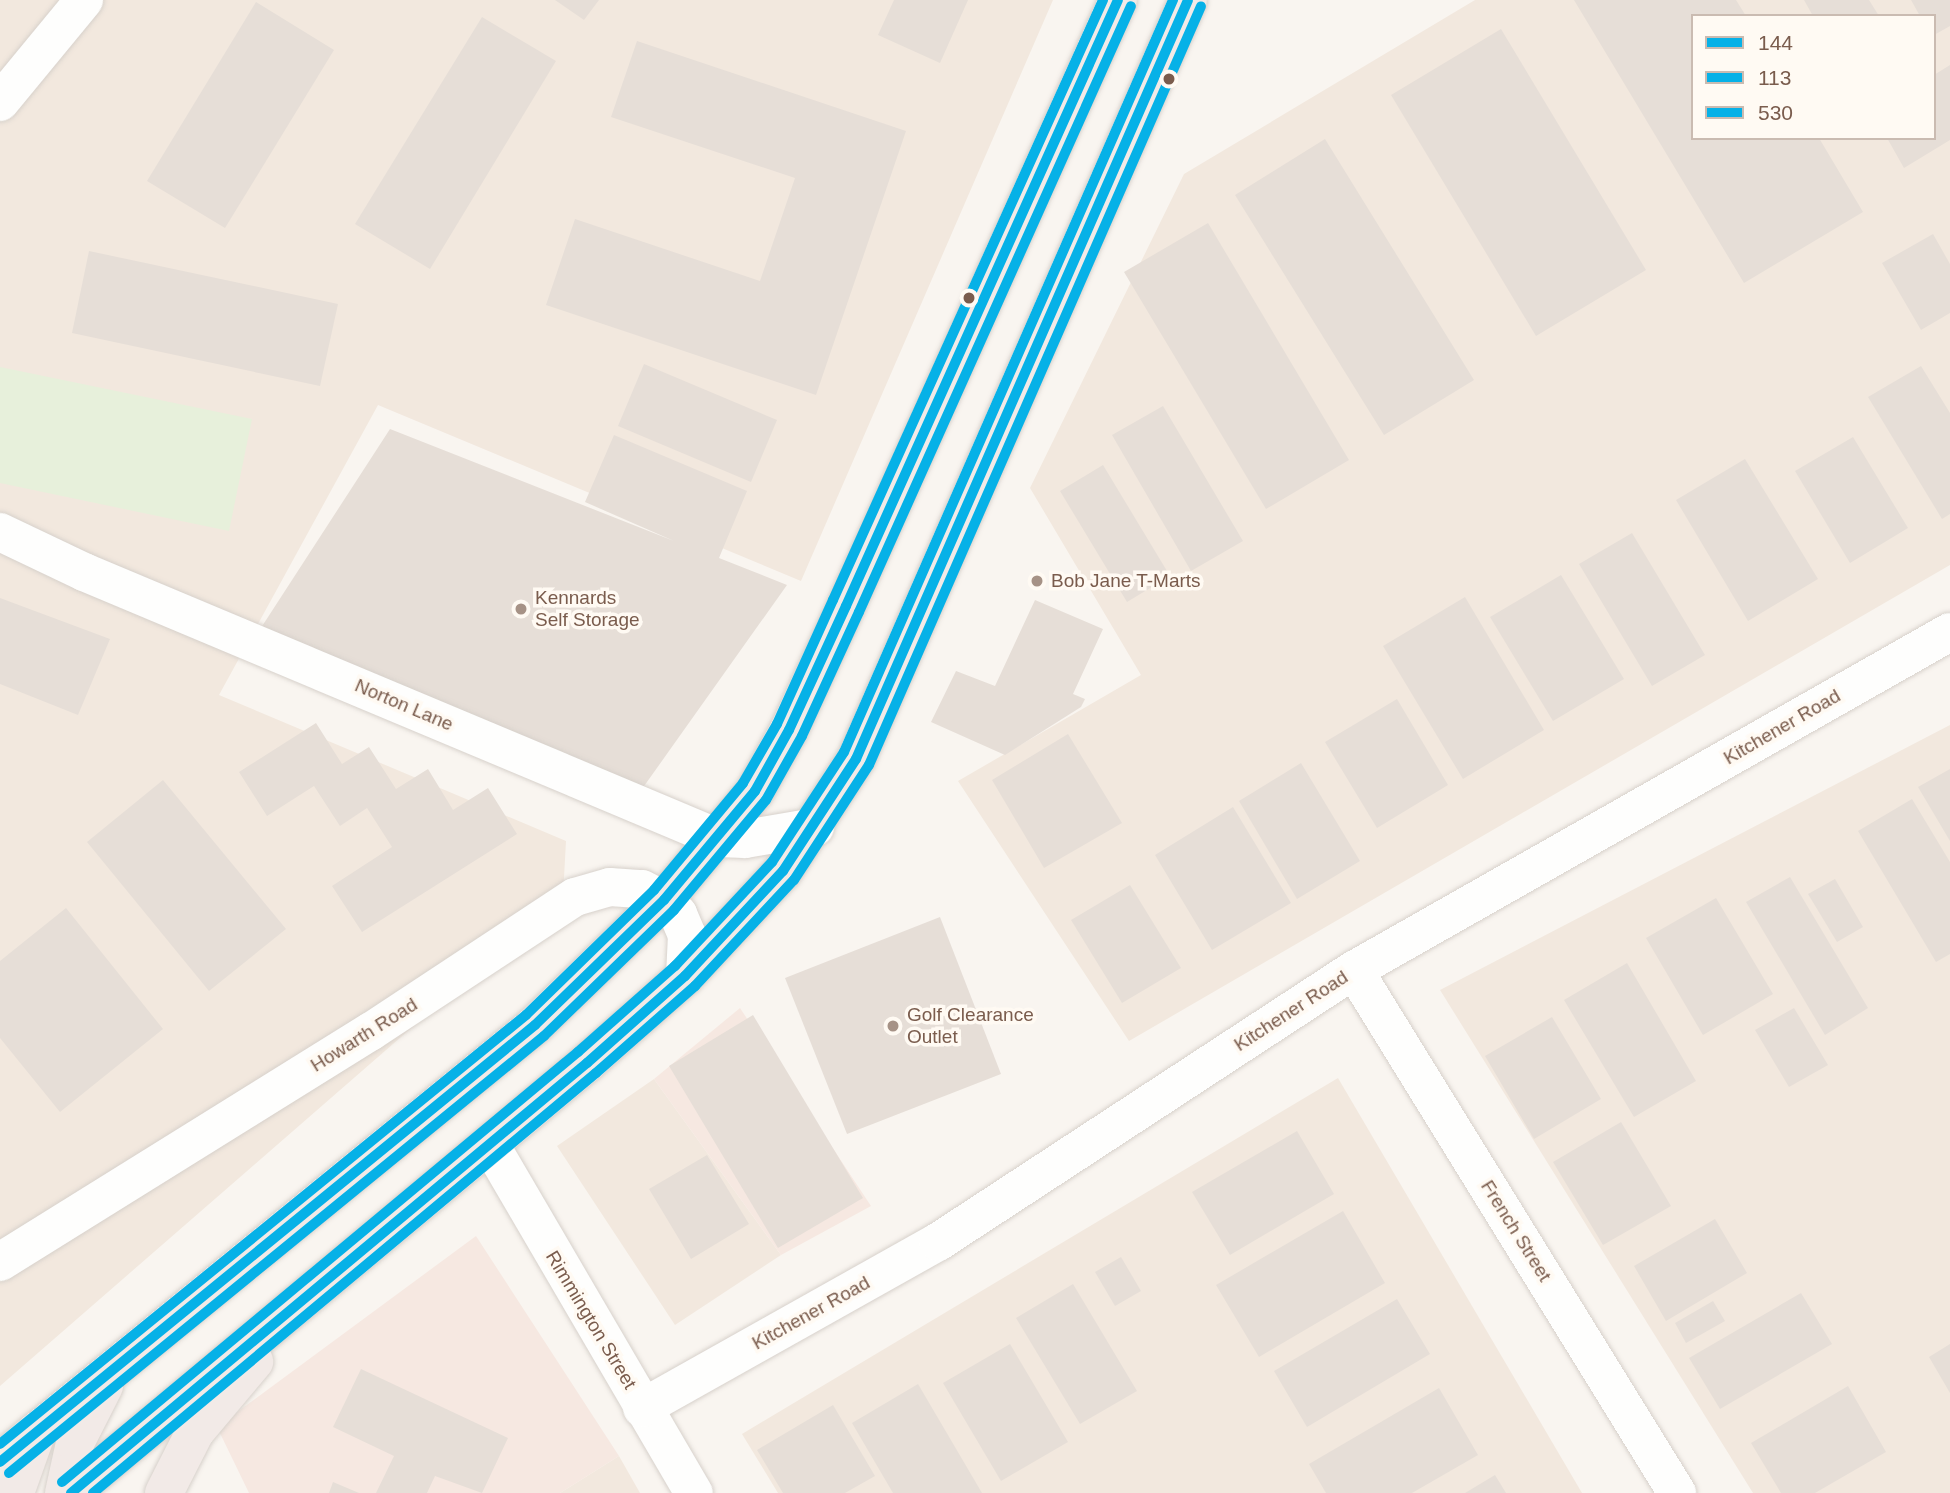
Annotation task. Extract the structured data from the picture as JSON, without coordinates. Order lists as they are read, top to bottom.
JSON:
{
  "streets": {
    "street": [
      "Norton Lane",
      "Kitchener Road",
      "Howarth Road",
      "French Street",
      "Rimmington Street"
    ]
  },
  "crossings": [
    ["Kitchener Road", "French Street"],
    ["Kitchener Road", "Rimmington Street"]
  ],
  "places": ["Bob Jane T-Marts", "Kennards Self Storage", "Golf Clearance Outlet"],
  "lines": ["transit line 144", "transit line 530", "transit line 113"],
  "legend": ["144", "113", "530"]
}
